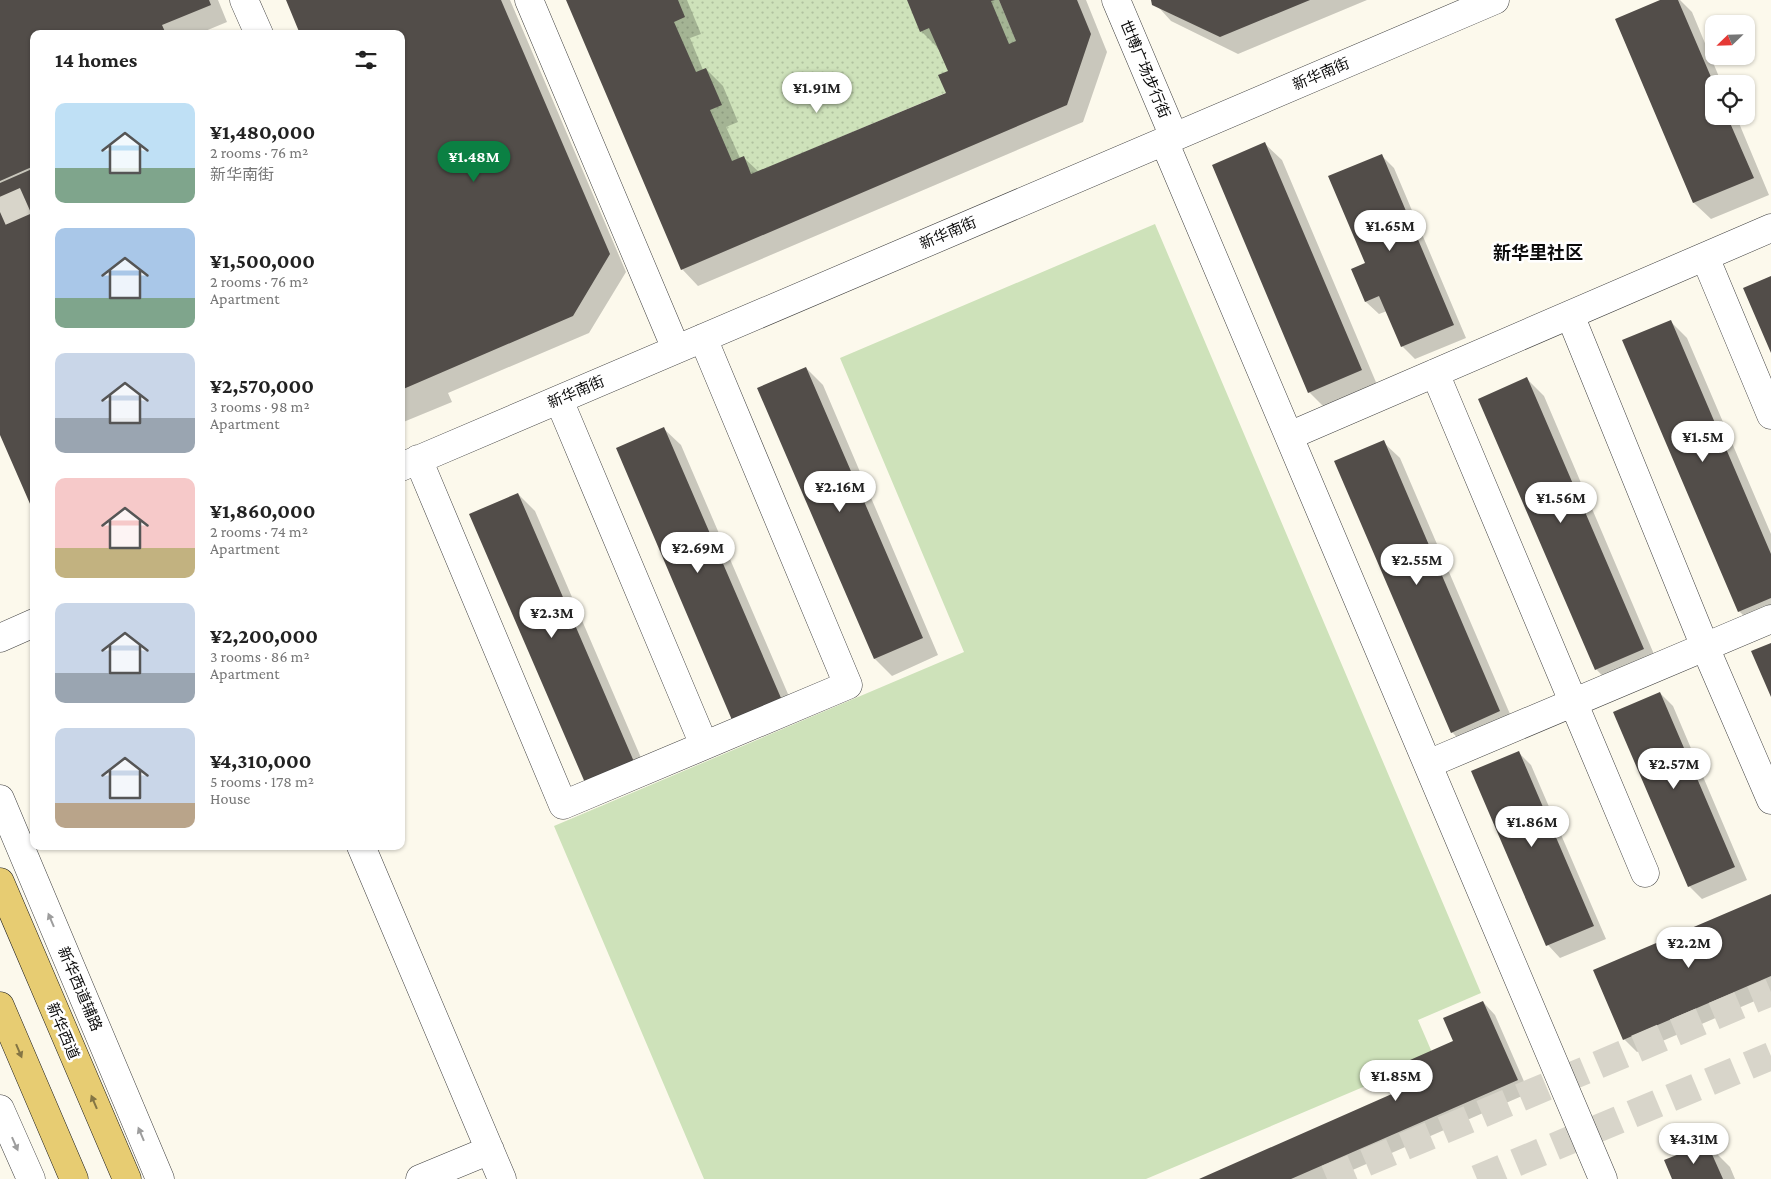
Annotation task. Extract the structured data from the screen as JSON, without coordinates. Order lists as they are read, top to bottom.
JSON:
{
  "streets": {
    "main road": ["新华西道"],
    "street": ["世博广场步行街", "新华南街", "新华西道辅路"]
  },
  "crossings": [
    ["世博广场步行街", "新华南街"]
  ],
  "one_way": ["新华西道辅路"],
  "districts": ["新华里社区"],
  "north": "bottom left",
  "page": {
    "heading": "14 homes",
    "price": [
      "¥1.91M",
      "¥1.48M",
      "¥1.65M",
      "¥1.5M",
      "¥2.16M",
      "¥1.56M",
      "¥2.69M",
      "¥2.55M",
      "¥2.3M",
      "¥2.57M",
      "¥1.86M",
      "¥2.2M",
      "¥1.85M",
      "¥4.31M"
    ],
    "list": [
      {
        "name": "¥1,480,000",
        "note": "2 rooms · 76 m² · 新华南街"
      },
      {
        "name": "¥1,500,000",
        "note": "2 rooms · 76 m² · Apartment"
      },
      {
        "name": "¥2,570,000",
        "note": "3 rooms · 98 m² · Apartment"
      },
      {
        "name": "¥1,860,000",
        "note": "2 rooms · 74 m² · Apartment"
      },
      {
        "name": "¥2,200,000",
        "note": "3 rooms · 86 m² · Apartment"
      },
      {
        "name": "¥4,310,000",
        "note": "5 rooms · 178 m² · House"
      }
    ]
  }
}
